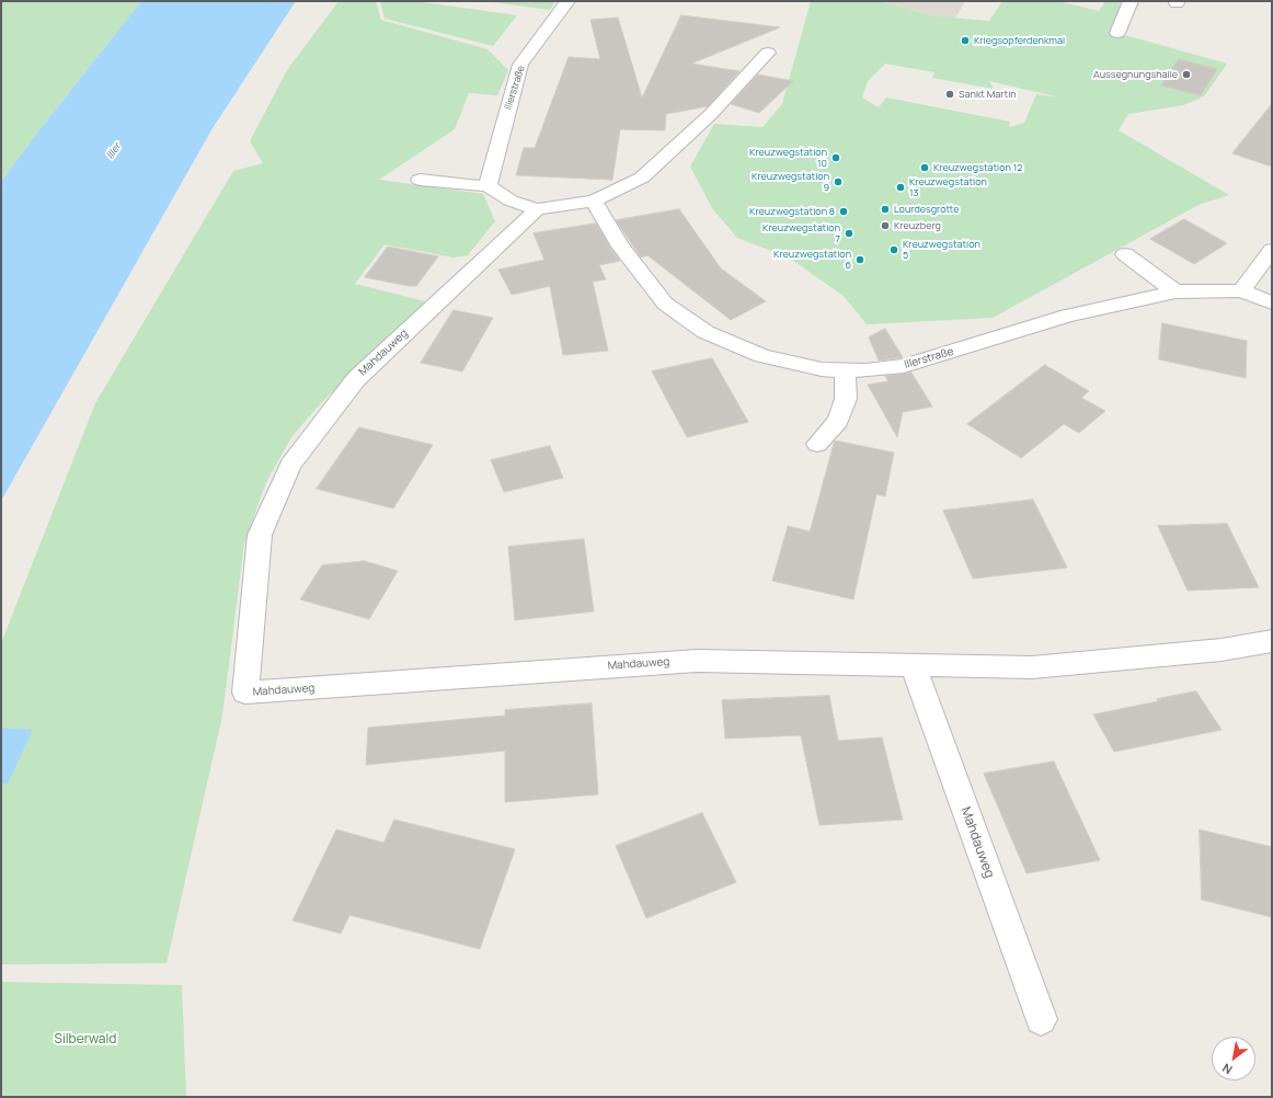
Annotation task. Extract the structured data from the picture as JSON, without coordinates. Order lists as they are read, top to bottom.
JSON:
{
  "streets": {
    "street": ["Illerstraße", "Mahdauweg"]
  },
  "water": ["Iller"],
  "parks": ["Silberwald"],
  "places": [
    "Kriegsopferdenkmal",
    "Aussegnungshalle",
    "Sankt Martin",
    "Kreuzwegstation 10",
    "Kreuzwegstation 12",
    "Kreuzwegstation 9",
    "Kreuzwegstation 13",
    "Lourdesgrotte",
    "Kreuzwegstation 8",
    "Kreuzberg",
    "Kreuzwegstation 7",
    "Kreuzwegstation 5",
    "Kreuzwegstation 6"
  ],
  "north": "bottom left"
}
